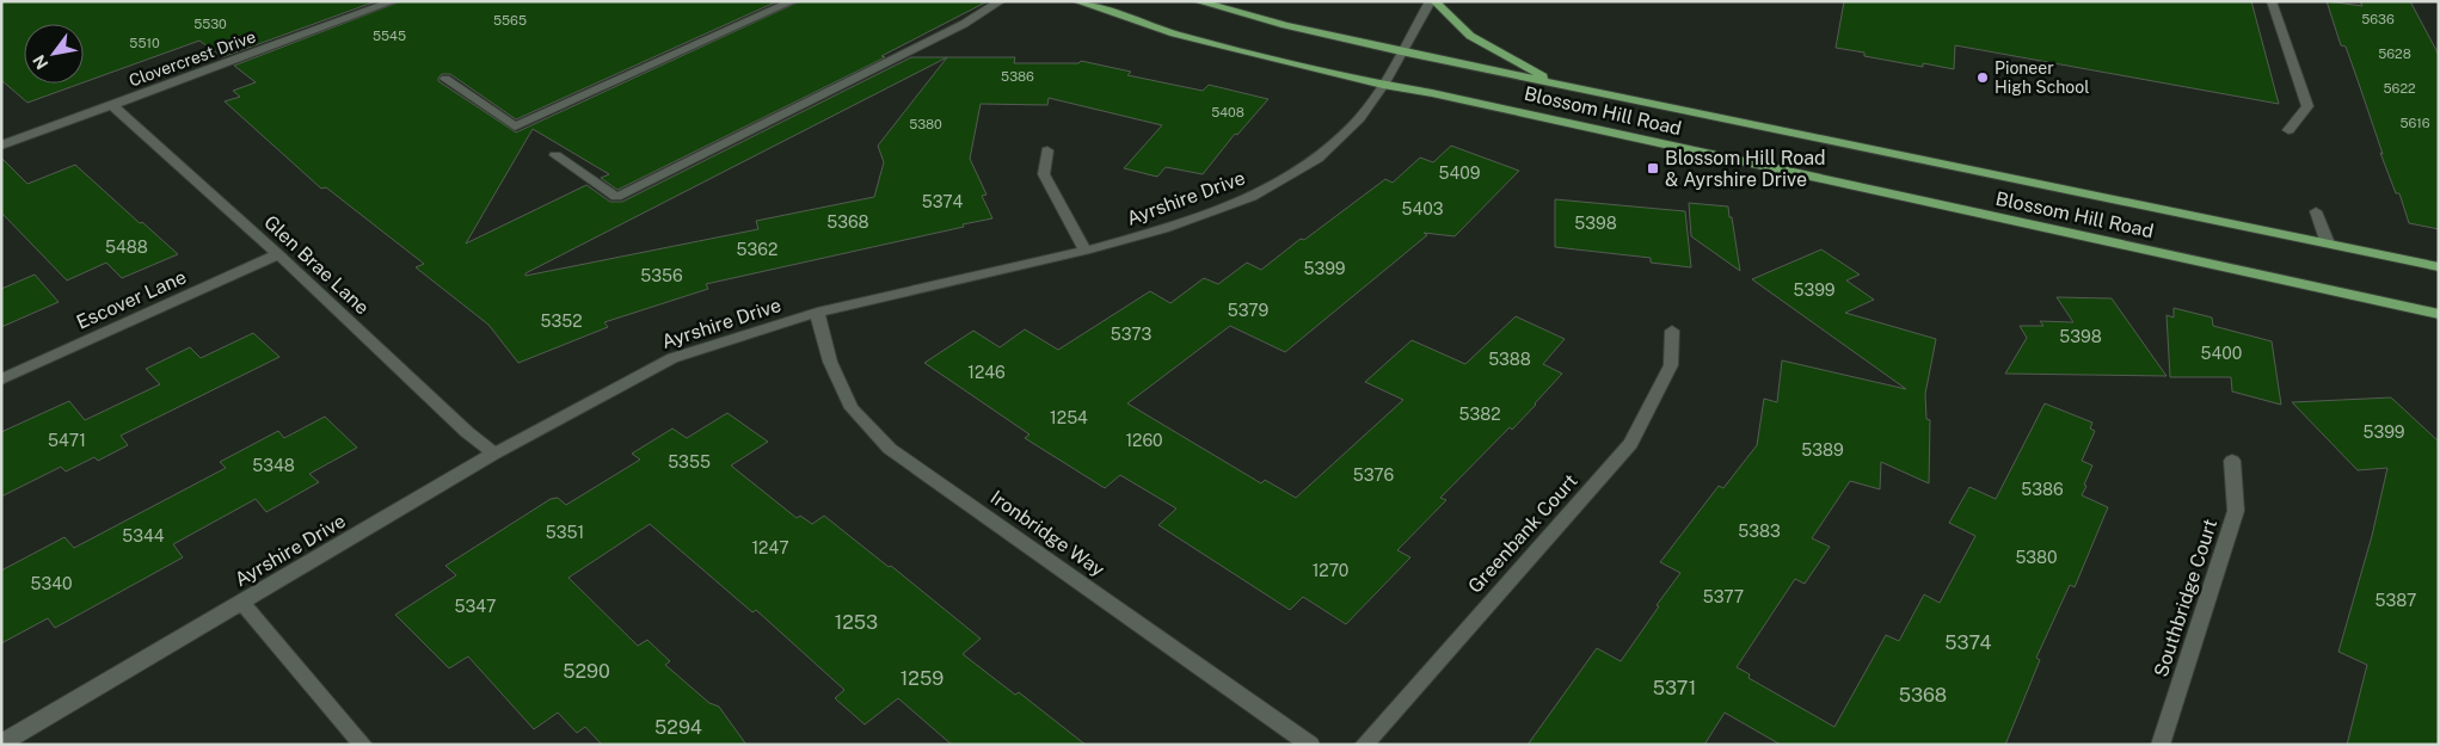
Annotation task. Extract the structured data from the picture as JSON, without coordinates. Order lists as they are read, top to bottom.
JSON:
{
  "streets": {
    "main road": ["Blossom Hill Road"],
    "street": [
      "Clovercrest Drive",
      "Ayrshire Drive",
      "Glen Brae Lane",
      "Escover Lane",
      "Ironbridge Way",
      "Greenbank Court",
      "Southbridge Court"
    ]
  },
  "crossings": [
    ["Clovercrest Drive", "Glen Brae Lane"],
    ["Blossom Hill Road", "Ayrshire Drive"],
    ["Ayrshire Drive", "Glen Brae Lane"],
    ["Ayrshire Drive", "Ironbridge Way"],
    ["Glen Brae Lane", "Escover Lane"]
  ],
  "places": {
    "other": ["Pioneer High School"],
    "transit": ["Blossom Hill Road & Ayrshire Drive"]
  },
  "house_numbers": [
    "5636",
    "5565",
    "5530",
    "5545",
    "5510",
    "5628",
    "5386",
    "5622",
    "5408",
    "5616",
    "5380",
    "5409",
    "5374",
    "5403",
    "5368",
    "5398",
    "5488",
    "5362",
    "5399",
    "5356",
    "5399",
    "5379",
    "5352",
    "5373",
    "5398",
    "5400",
    "5388",
    "1246",
    "5382",
    "1254",
    "5399",
    "5471",
    "1260",
    "5389",
    "5355",
    "5348",
    "5376",
    "5386",
    "5383",
    "5351",
    "5344",
    "1247",
    "5380",
    "1270",
    "5340",
    "5377",
    "5387",
    "5347",
    "1253",
    "5374",
    "5290",
    "1259",
    "5371",
    "5368",
    "5294"
  ],
  "north": "bottom left"
}
